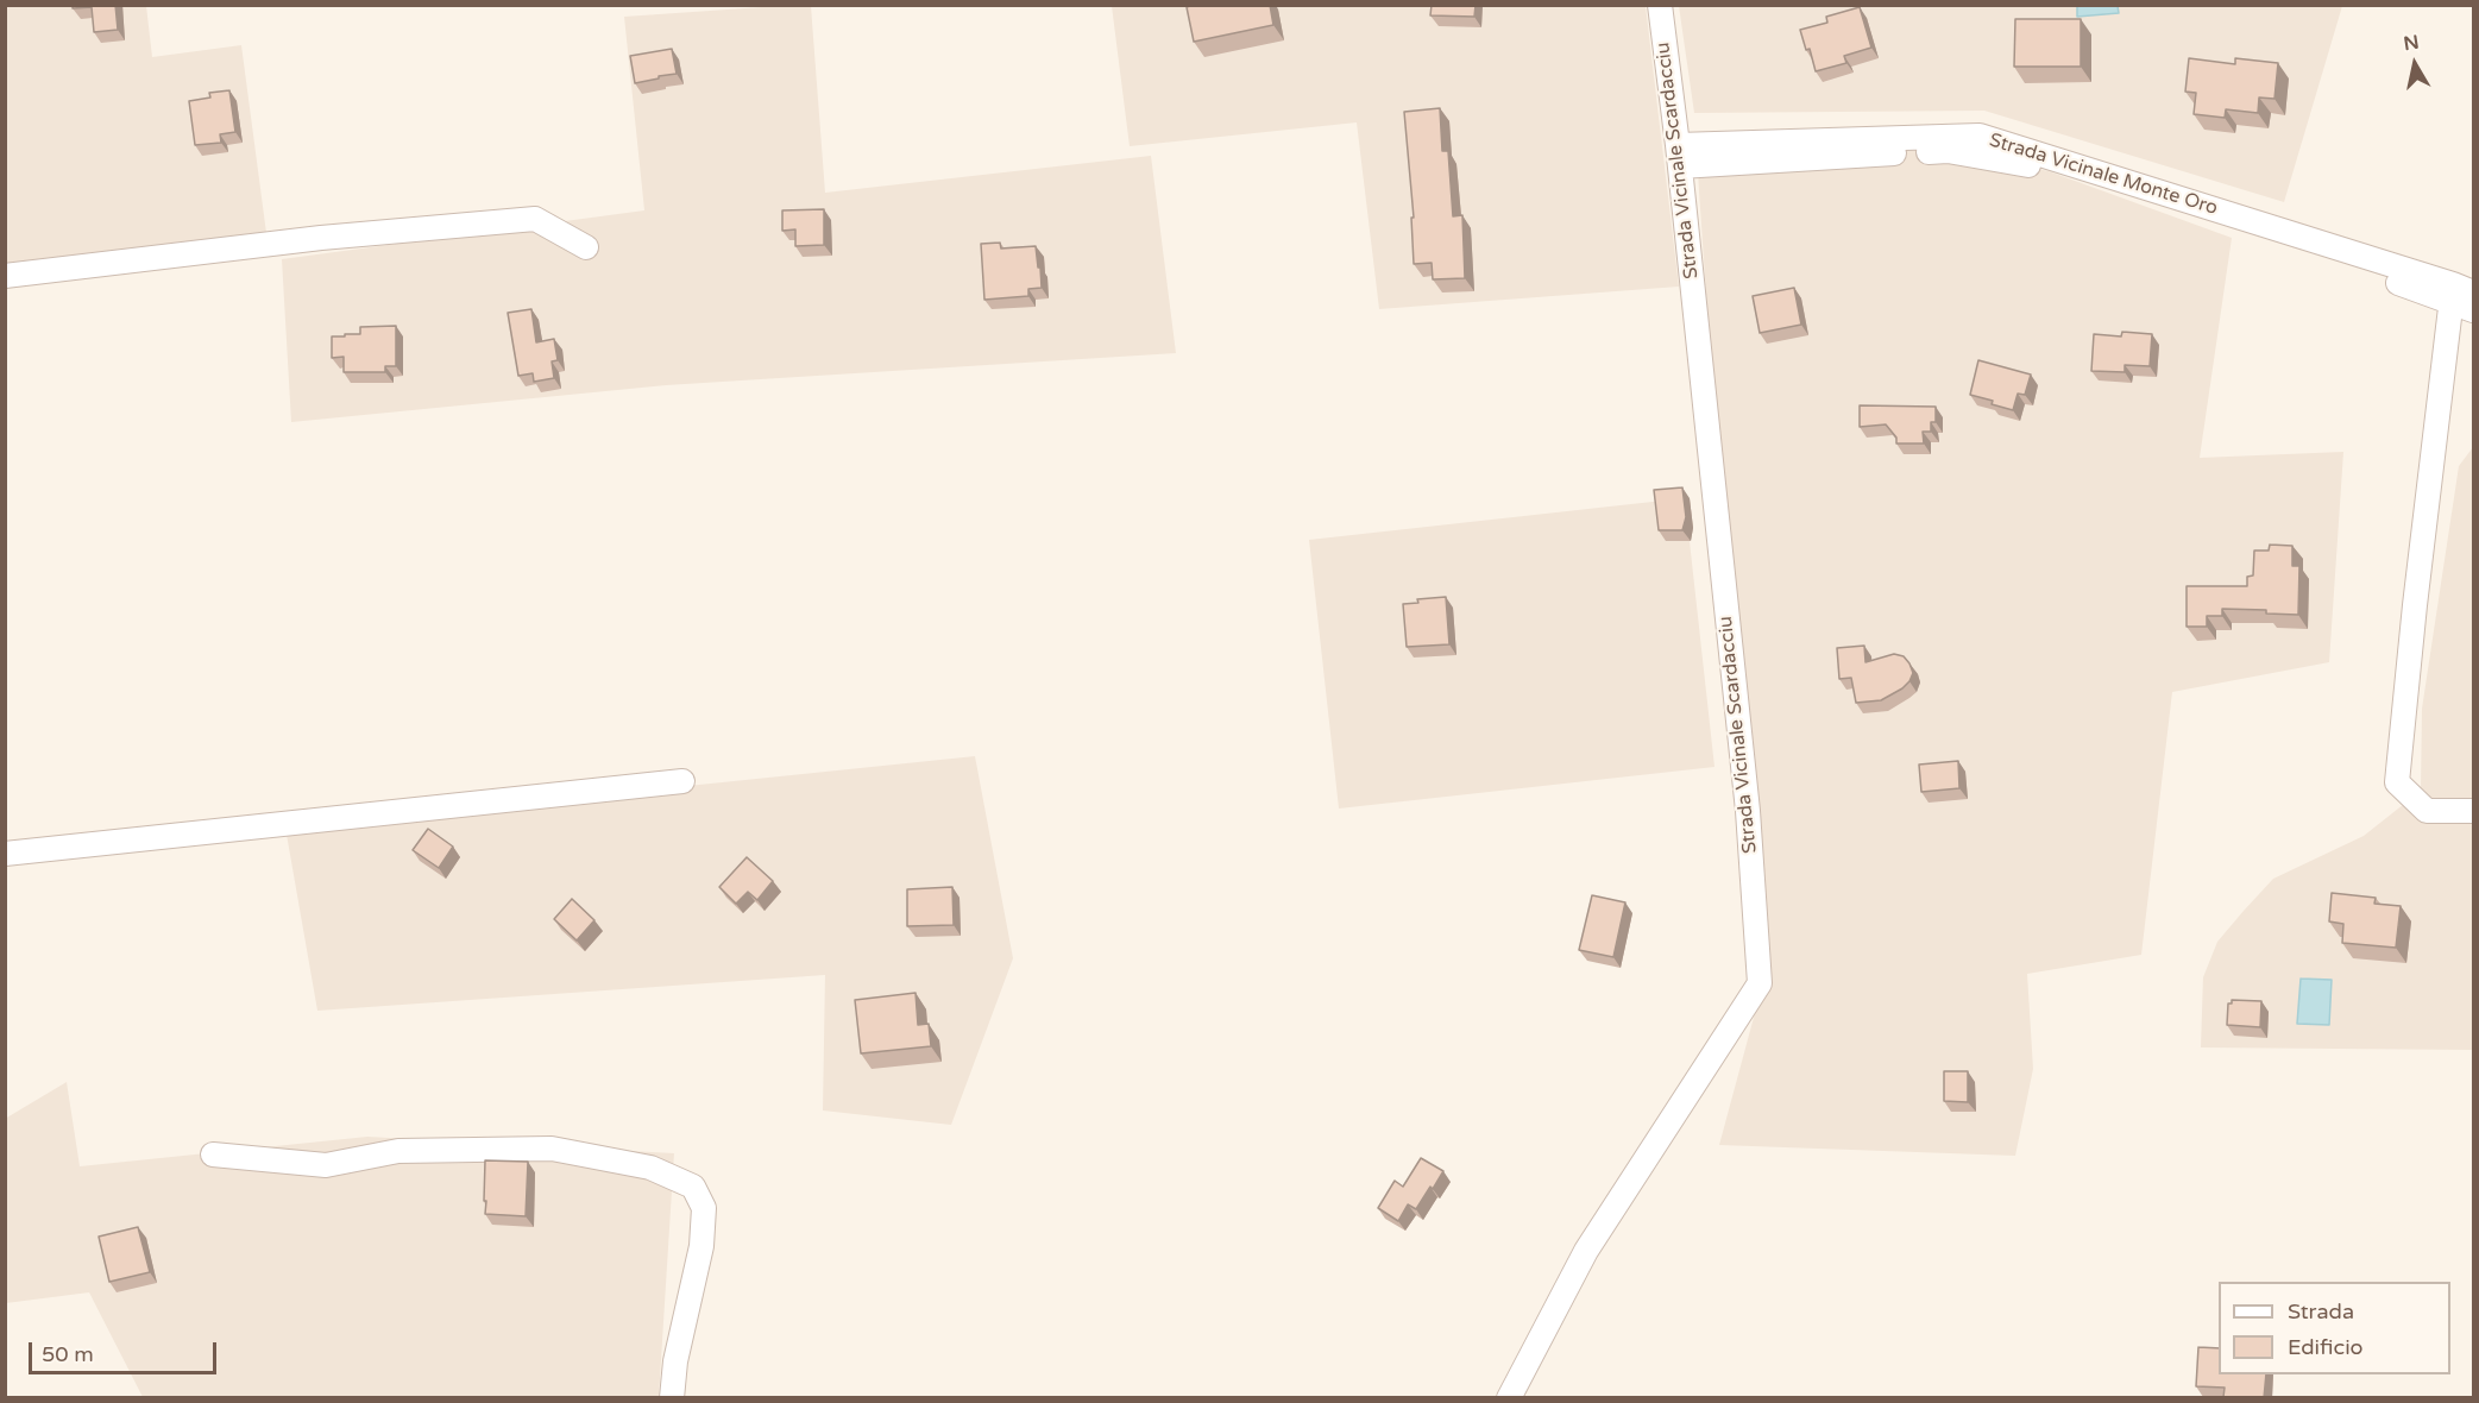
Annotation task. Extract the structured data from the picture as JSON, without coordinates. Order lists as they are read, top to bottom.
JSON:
{
  "streets": {
    "street": ["Strada Vicinale Scardacciu", "Strada Vicinale Monte Oro"]
  },
  "crossings": [
    ["Strada Vicinale Scardacciu", "Strada Vicinale Monte Oro"]
  ],
  "legend": ["Strada", "Edificio"],
  "scale_bar": "50 m",
  "north": "top"
}
